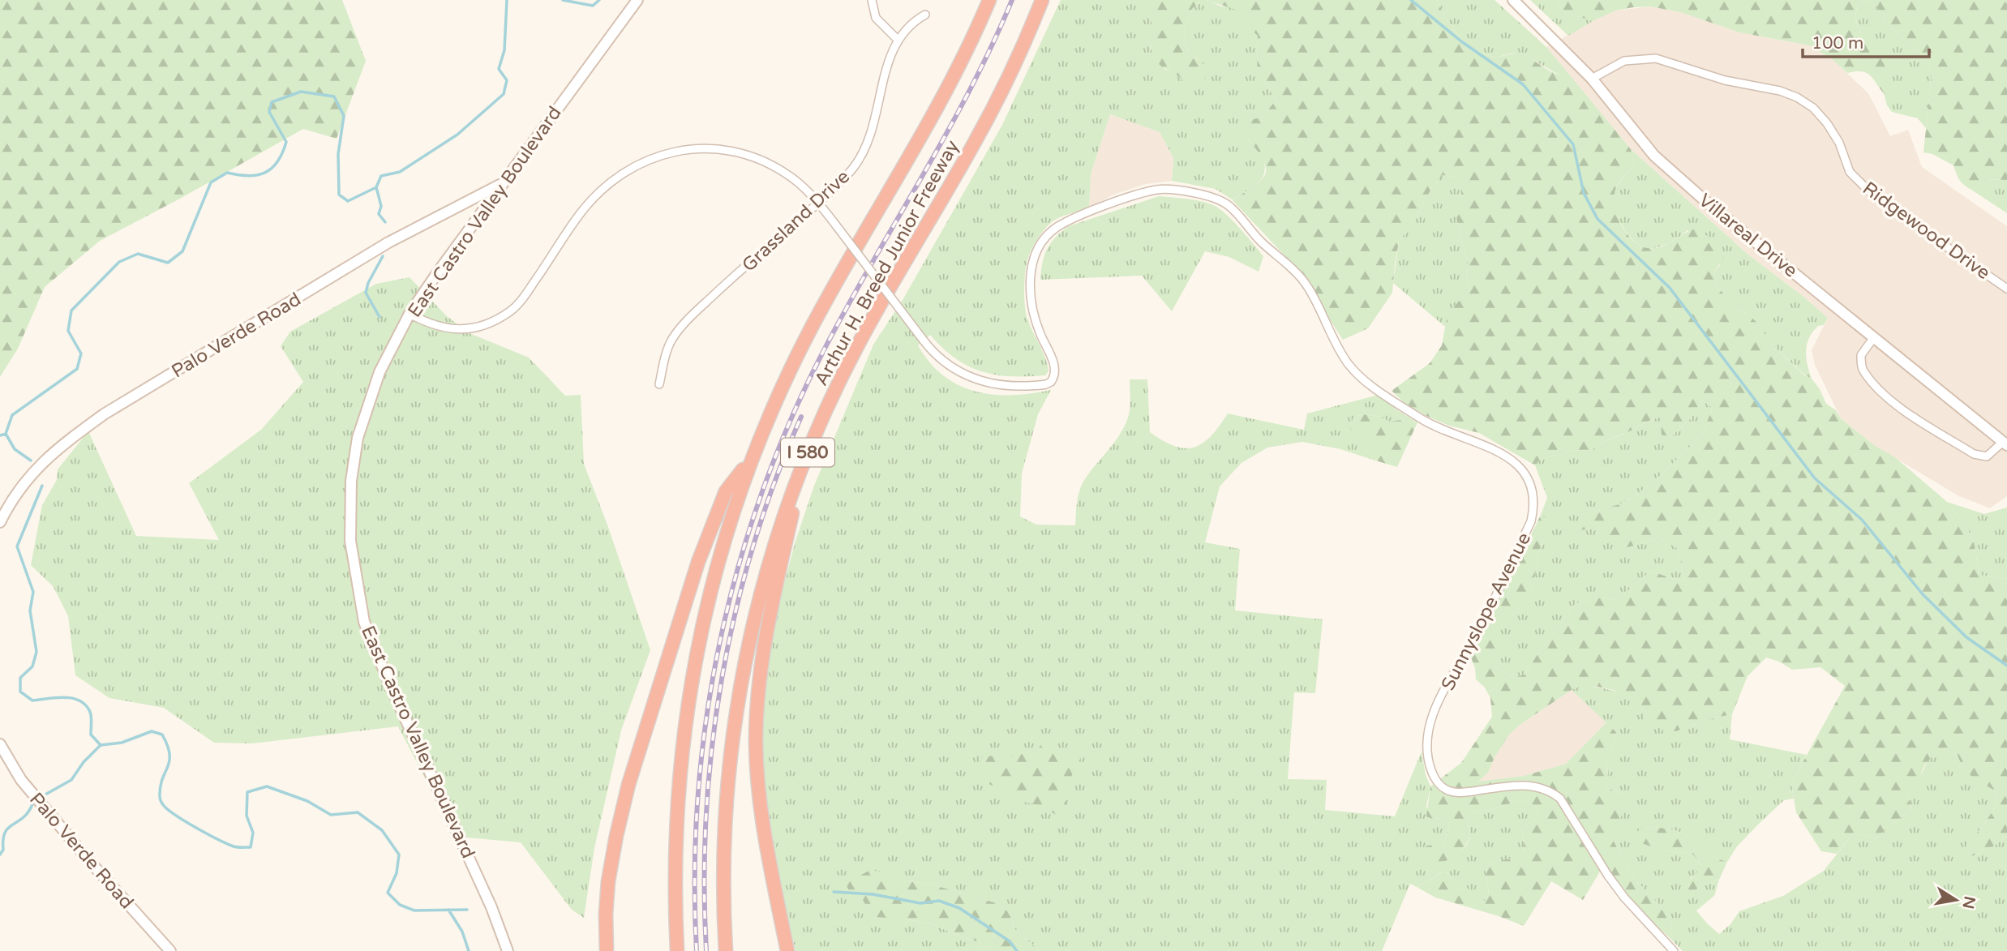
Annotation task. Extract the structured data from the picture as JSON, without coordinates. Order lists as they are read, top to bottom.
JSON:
{
  "streets": {
    "highway": ["Arthur H. Breed Junior Freeway", "I 580"],
    "street": [
      "East Castro Valley Boulevard",
      "Grassland Drive",
      "Ridgewood Drive",
      "Villareal Drive",
      "Palo Verde Road",
      "Sunnyslope Avenue"
    ]
  },
  "crossings": [
    ["East Castro Valley Boulevard", "Palo Verde Road"],
    ["East Castro Valley Boulevard", "Sunnyslope Avenue"],
    ["Grassland Drive", "Sunnyslope Avenue"],
    ["Ridgewood Drive", "Villareal Drive"]
  ],
  "scale_bar": "100 m",
  "north": "right"
}
